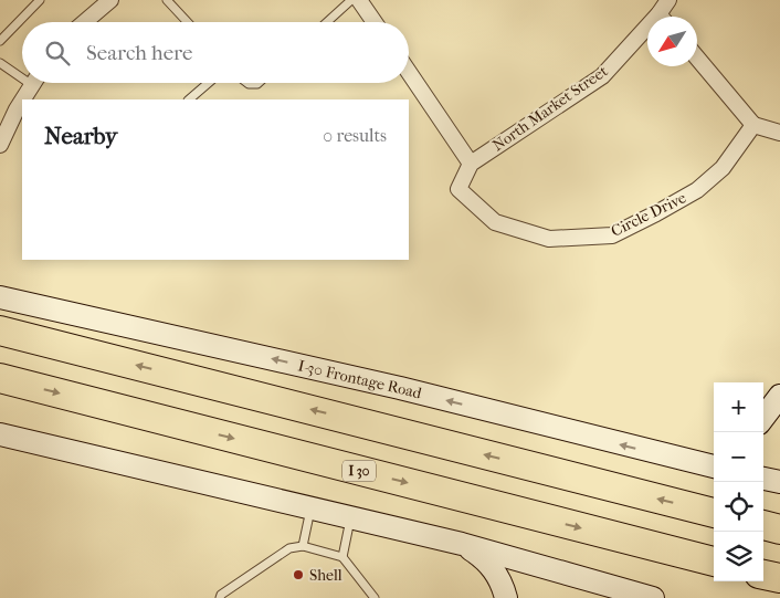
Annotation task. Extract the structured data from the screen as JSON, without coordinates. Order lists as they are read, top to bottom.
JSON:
{
  "streets": {
    "highway": ["I 30"],
    "main road": ["I-30 Frontage Road"],
    "street": ["North Market Street", "Circle Drive"]
  },
  "crossings": [
    ["North Market Street", "Circle Drive"]
  ],
  "places": ["Shell"],
  "north": "bottom left",
  "page": {
    "search": "Search here",
    "heading": ["Nearby", "0 results"],
    "map_buttons": ["+", "−"]
  }
}
